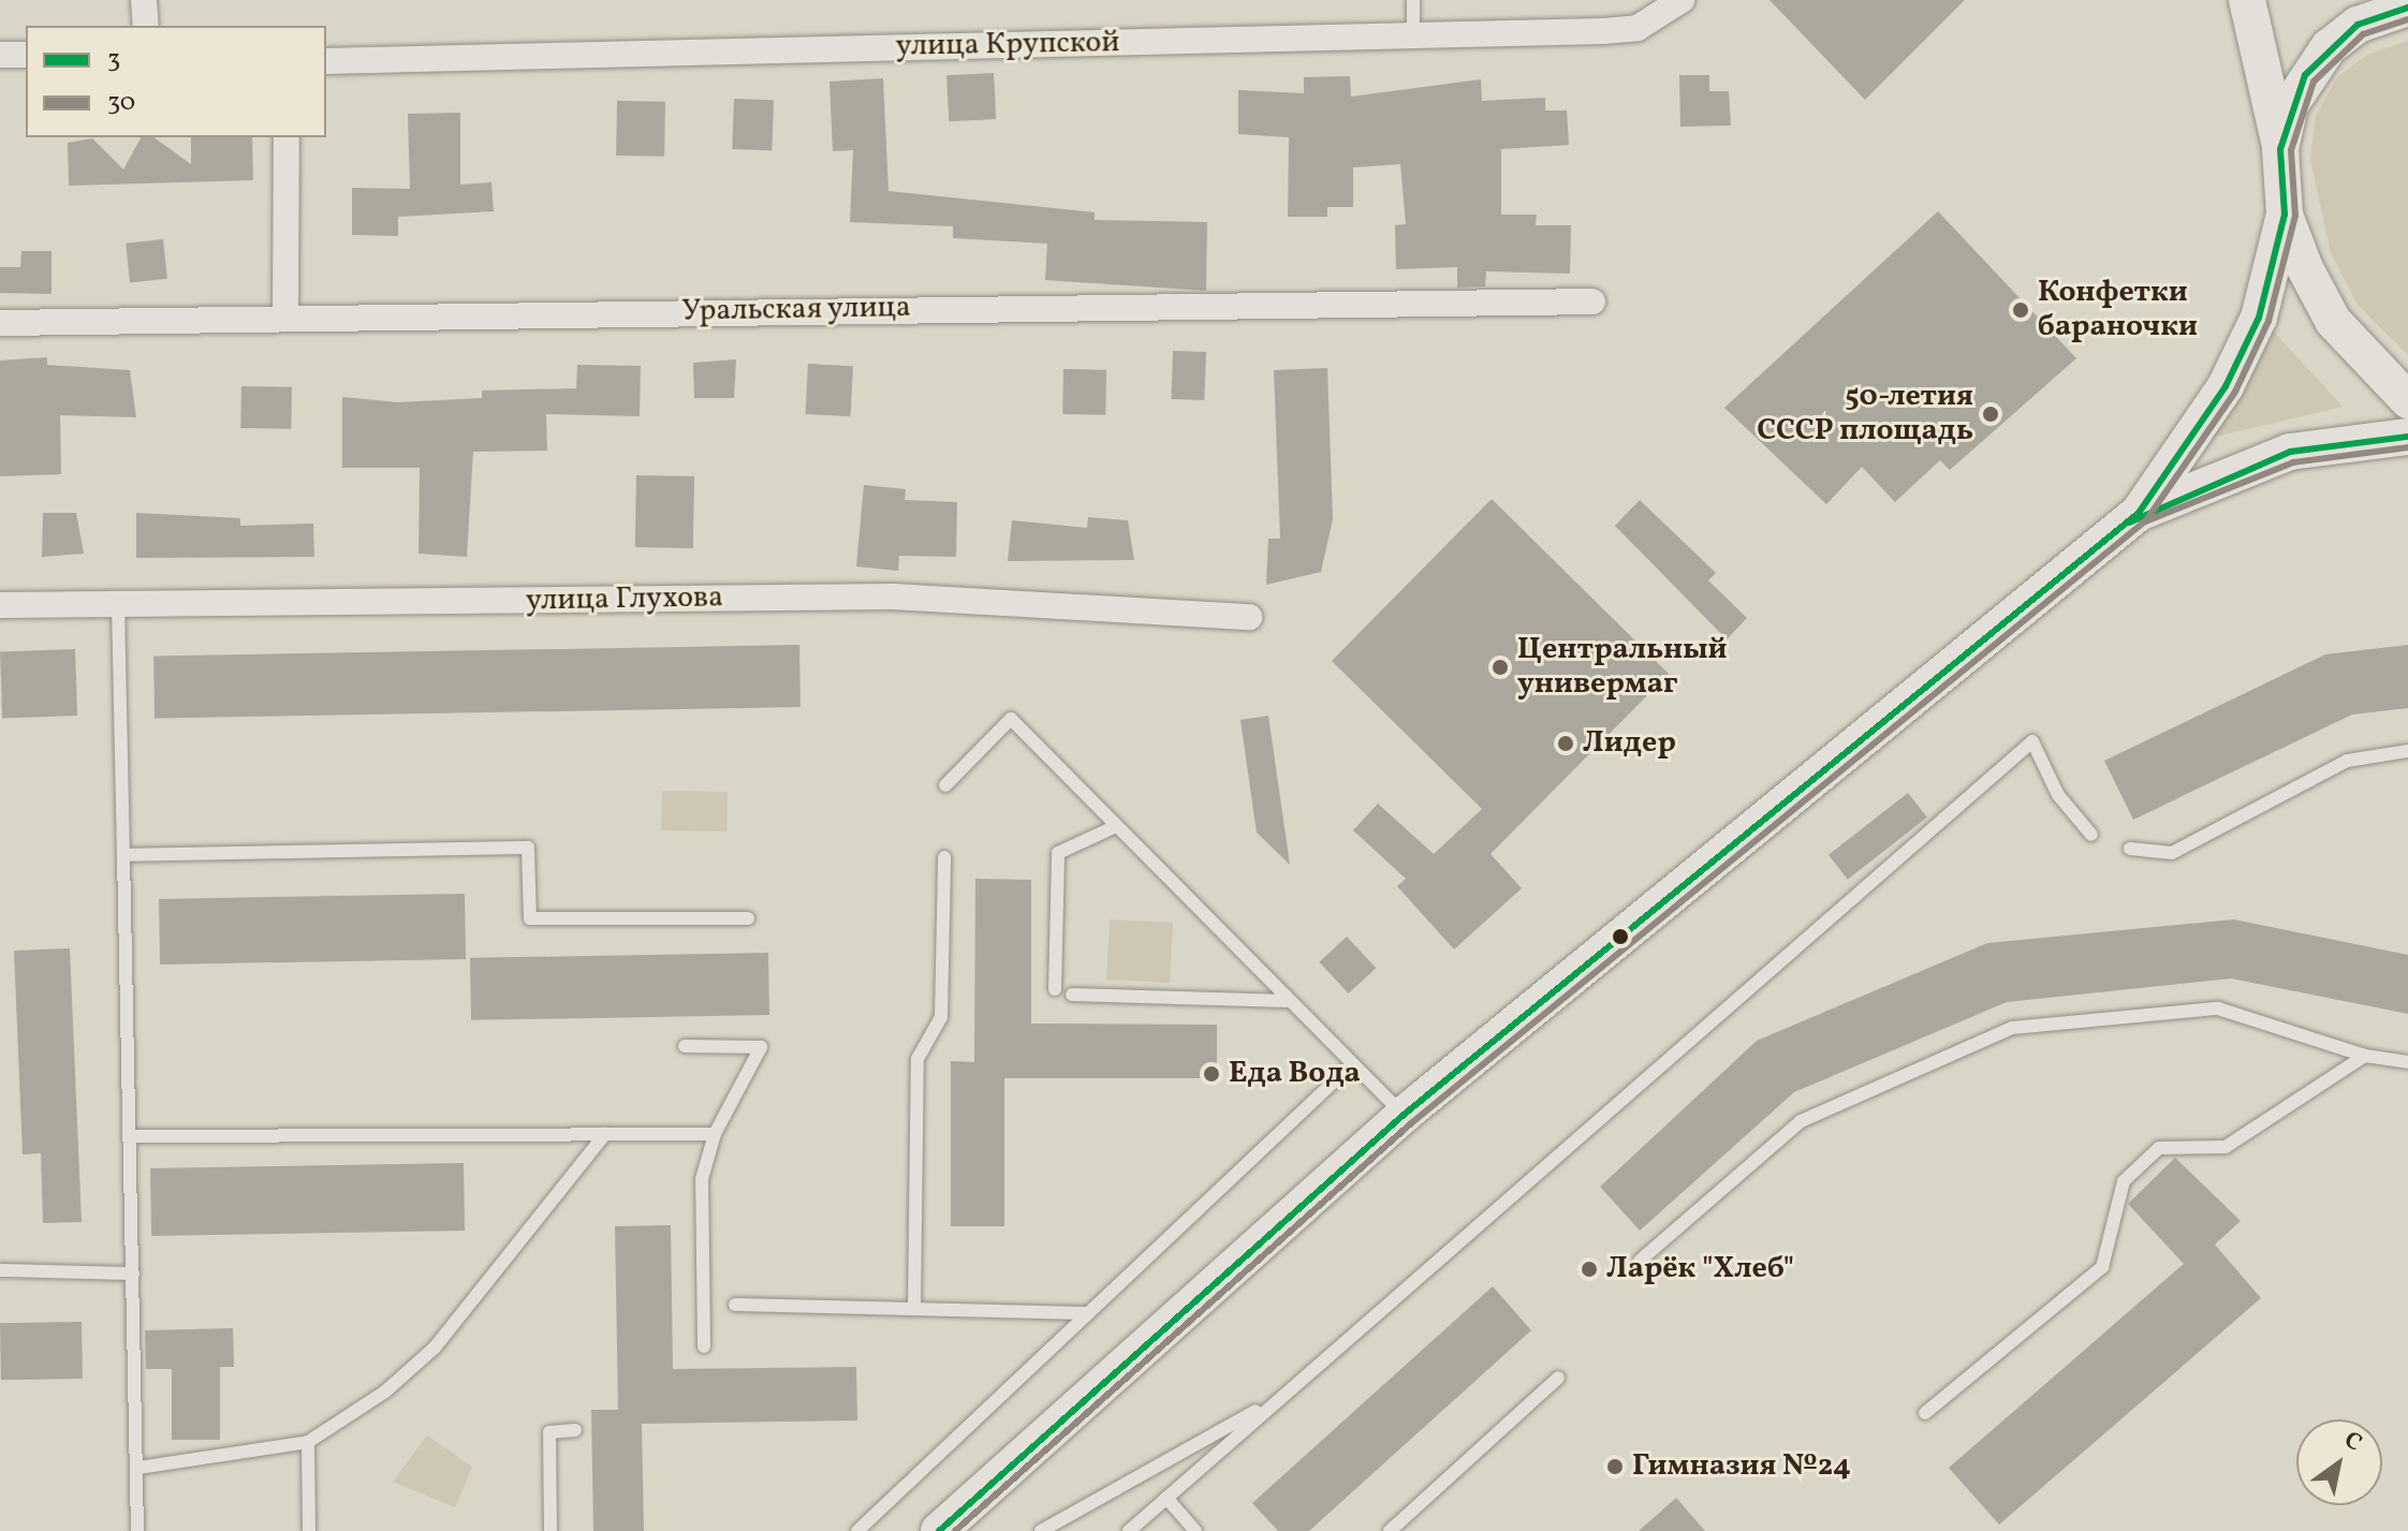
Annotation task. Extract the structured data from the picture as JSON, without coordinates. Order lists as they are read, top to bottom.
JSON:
{
  "streets": {
    "street": ["улица Крупской", "Уральская улица", "улица Глухова"]
  },
  "places": [
    "Конфетки бараночки",
    "50-летия СССР площадь",
    "Центральный универмаг",
    "Лидер",
    "Еда Вода",
    "Ларёк \"Хлеб\"",
    "Гимназия №24"
  ],
  "lines": ["transit line 3", "transit line 30"],
  "legend": ["3", "30"],
  "north": "top right"
}
